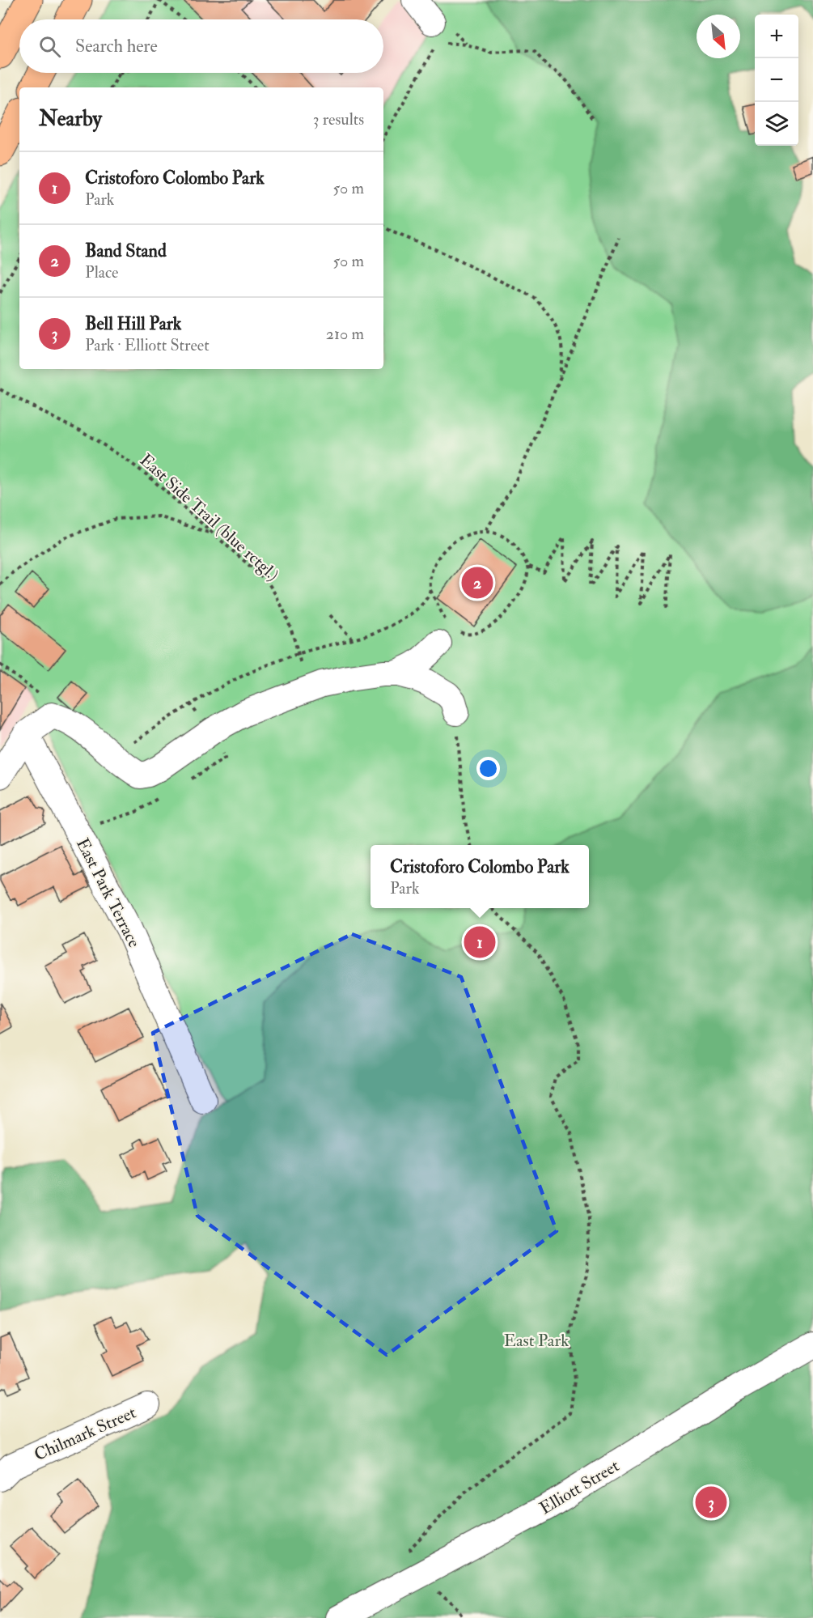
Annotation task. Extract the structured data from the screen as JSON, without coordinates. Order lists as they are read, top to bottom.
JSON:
{
  "streets": {
    "street": ["East Park Terrace", "Chilmark Street", "Elliott Street"],
    "path": ["East Side Trail (blue rctgl.)"]
  },
  "parks": ["East Park"],
  "north": "bottom right",
  "page": {
    "map_buttons": ["+", "−"],
    "search": "Search here",
    "heading": ["Nearby", "3 results"],
    "list": [
      {
        "mark": "1",
        "name": "Cristoforo Colombo Park",
        "note": "Park",
        "value": "50 m"
      },
      {
        "mark": "2",
        "name": "Band Stand",
        "note": "Place",
        "value": "50 m"
      },
      {
        "mark": "3",
        "name": "Bell Hill Park",
        "note": "Park · Elliott Street",
        "value": "210 m"
      }
    ],
    "pins": ["2", "1", "3"],
    "popup": ["Cristoforo Colombo Park", "Park"]
  }
}
